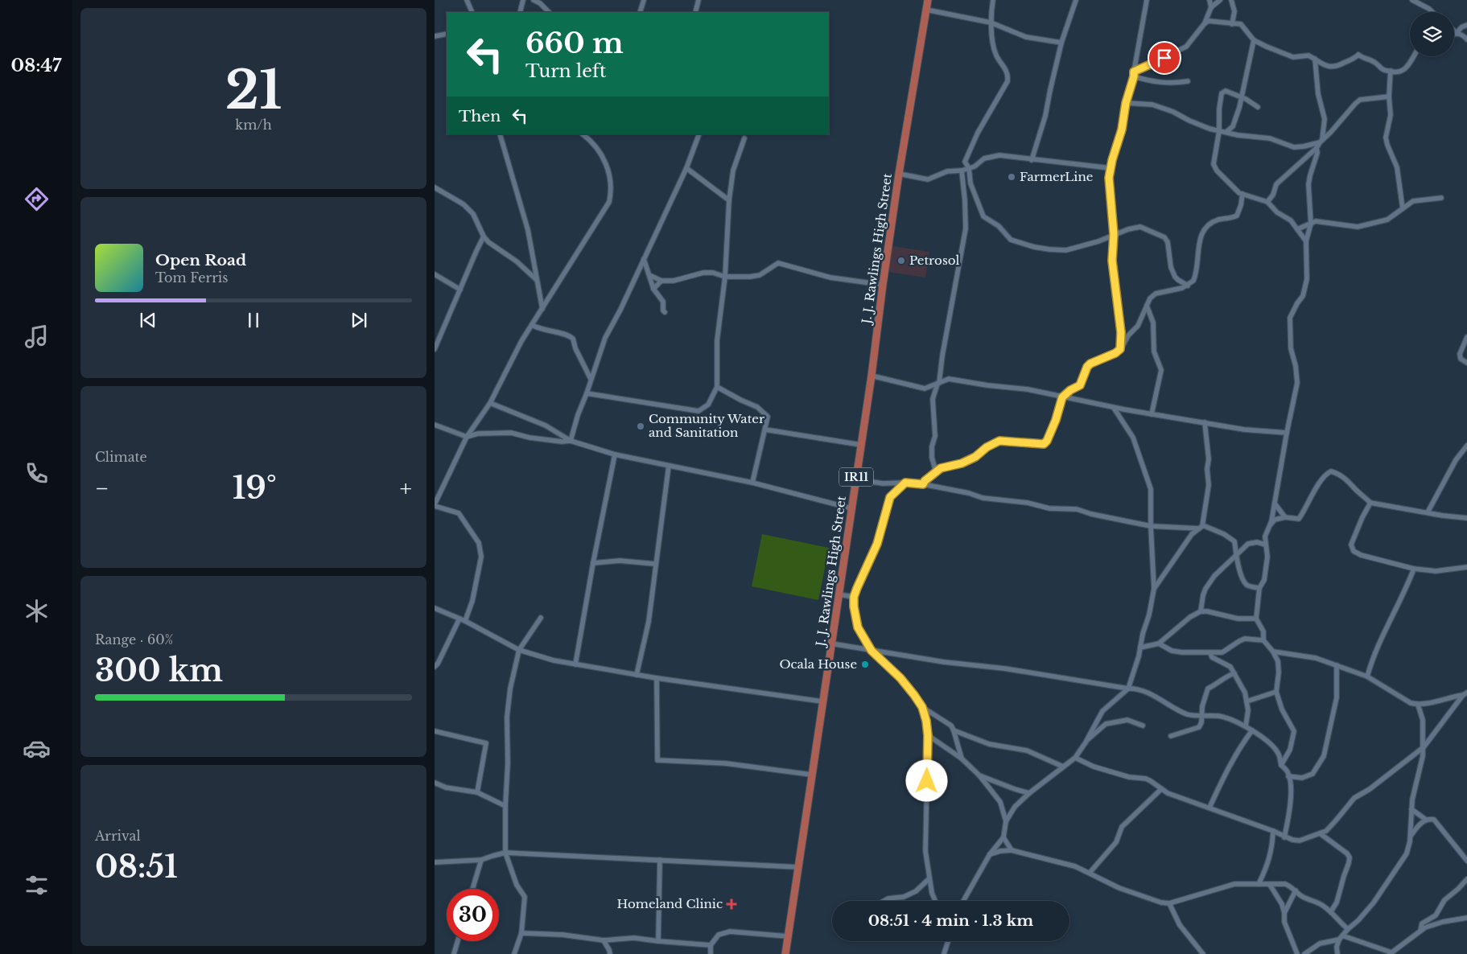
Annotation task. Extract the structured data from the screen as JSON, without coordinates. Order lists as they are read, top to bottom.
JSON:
{
  "streets": {
    "main road": ["J. J. Rawlings High Street", "IR11"]
  },
  "places": {
    "other": [
      "FarmerLine",
      "Petrosol",
      "Community Water and Sanitation",
      "Ocala House"
    ],
    "health": ["Homeland Clinic"]
  },
  "page": {
    "tabs": "08:47",
    "tile": [
      ["21", "km/h"],
      "Climate",
      ["Range · 60%", "300 km"],
      ["Arrival", "08:51"]
    ],
    "turn": ["660 m", "Turn left"],
    "then": "Then",
    "song": ["Open Road", "Tom Ferris"],
    "heat": ["−", "19°", "+"],
    "limit": "30",
    "trip": "08:51 · 4 min · 1.3 km"
  }
}
